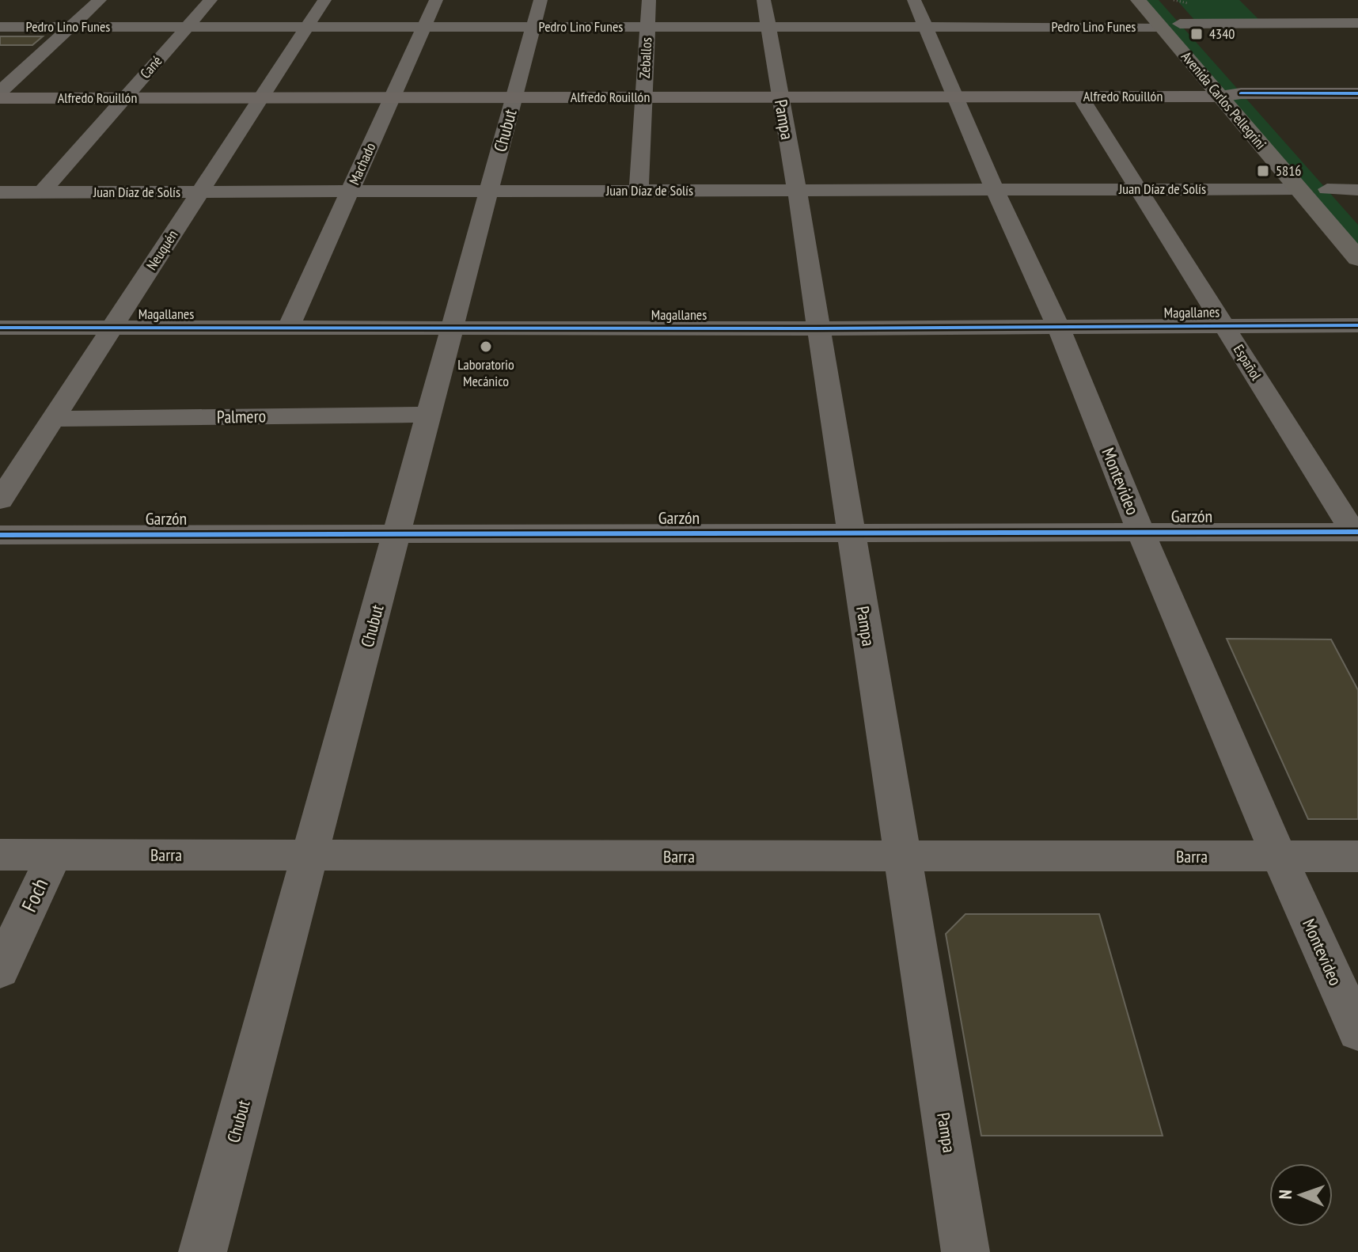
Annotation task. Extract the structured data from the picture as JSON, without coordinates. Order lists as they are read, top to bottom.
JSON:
{
  "streets": {
    "main road": ["Avenida Carlos Pellegrini"],
    "street": [
      "Pedro Lino Funes",
      "Zeballos",
      "Cané",
      "Alfredo Rouillón",
      "Pampa",
      "Chubut",
      "Machado",
      "Juan Díaz de Solís",
      "Neuquén",
      "Magallanes",
      "Español",
      "Palmero",
      "Montevideo",
      "Garzón",
      "Barra",
      "Foch"
    ]
  },
  "crossings": [
    ["Pedro Lino Funes", "Zeballos"],
    ["Pedro Lino Funes", "Cané"],
    ["Pedro Lino Funes", "Avenida Carlos Pellegrini"],
    ["Pedro Lino Funes", "Pampa"],
    ["Pedro Lino Funes", "Chubut"],
    ["Pedro Lino Funes", "Machado"],
    ["Pedro Lino Funes", "Neuquén"],
    ["Pedro Lino Funes", "Montevideo"],
    ["Zeballos", "Alfredo Rouillón"],
    ["Zeballos", "Juan Díaz de Solís"],
    ["Cané", "Alfredo Rouillón"],
    ["Cané", "Juan Díaz de Solís"],
    ["Alfredo Rouillón", "Avenida Carlos Pellegrini"],
    ["Alfredo Rouillón", "Pampa"],
    ["Alfredo Rouillón", "Chubut"],
    ["Alfredo Rouillón", "Machado"],
    ["Alfredo Rouillón", "Neuquén"],
    ["Alfredo Rouillón", "Español"],
    ["Alfredo Rouillón", "Montevideo"],
    ["Avenida Carlos Pellegrini", "Juan Díaz de Solís"],
    ["Pampa", "Juan Díaz de Solís"],
    ["Pampa", "Magallanes"],
    ["Pampa", "Garzón"],
    ["Pampa", "Barra"],
    ["Chubut", "Juan Díaz de Solís"],
    ["Chubut", "Magallanes"],
    ["Chubut", "Palmero"],
    ["Chubut", "Garzón"],
    ["Chubut", "Barra"],
    ["Machado", "Juan Díaz de Solís"],
    ["Machado", "Magallanes"],
    ["Juan Díaz de Solís", "Neuquén"],
    ["Juan Díaz de Solís", "Español"],
    ["Juan Díaz de Solís", "Montevideo"],
    ["Neuquén", "Magallanes"],
    ["Neuquén", "Palmero"],
    ["Magallanes", "Español"],
    ["Magallanes", "Montevideo"],
    ["Español", "Garzón"],
    ["Montevideo", "Garzón"],
    ["Montevideo", "Barra"],
    ["Barra", "Foch"]
  ],
  "places": {
    "transit": ["4340", "5816"],
    "other": ["Laboratorio Mecánico"]
  },
  "north": "left"
}
